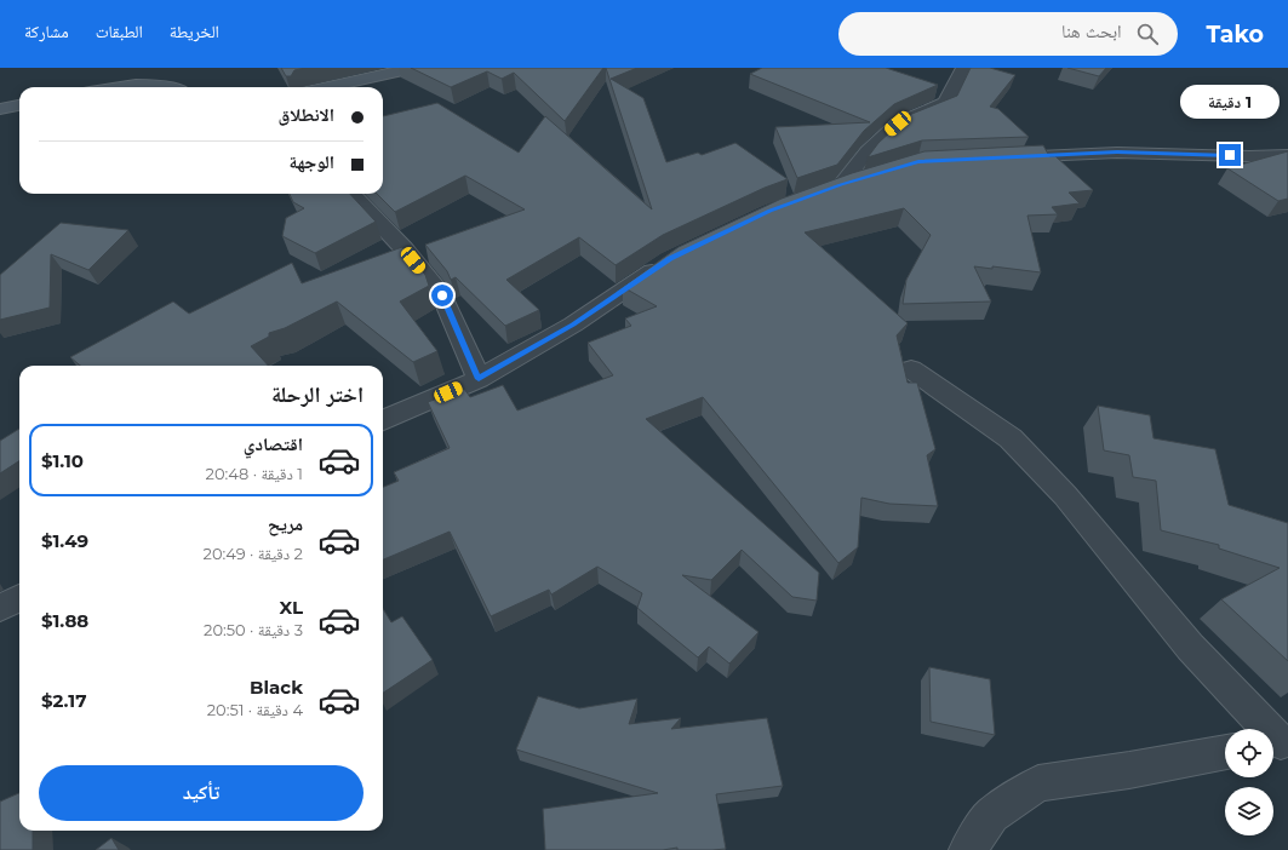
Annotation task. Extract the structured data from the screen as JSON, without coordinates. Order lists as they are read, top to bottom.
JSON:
{
  "page": {
    "header": "Tako",
    "search": "ابحث هنا",
    "nav": ["الخريطة", "الطبقات", "مشاركة"],
    "bubble": "1 دقيقة",
    "banner": ["الانطلاق", "الوجهة"],
    "heading": "اختر الرحلة",
    "list": [
      {
        "name": "اقتصادي",
        "note": "1 دقيقة · 20:48",
        "value": "$1.10"
      },
      {
        "name": "مريح",
        "note": "2 دقيقة · 20:49",
        "value": "$1.49"
      },
      {
        "name": "XL",
        "note": "3 دقيقة · 20:50",
        "value": "$1.88"
      },
      {
        "name": "Black",
        "note": "4 دقيقة · 20:51",
        "value": "$2.17"
      }
    ],
    "buttons": "تأكيد"
  }
}
